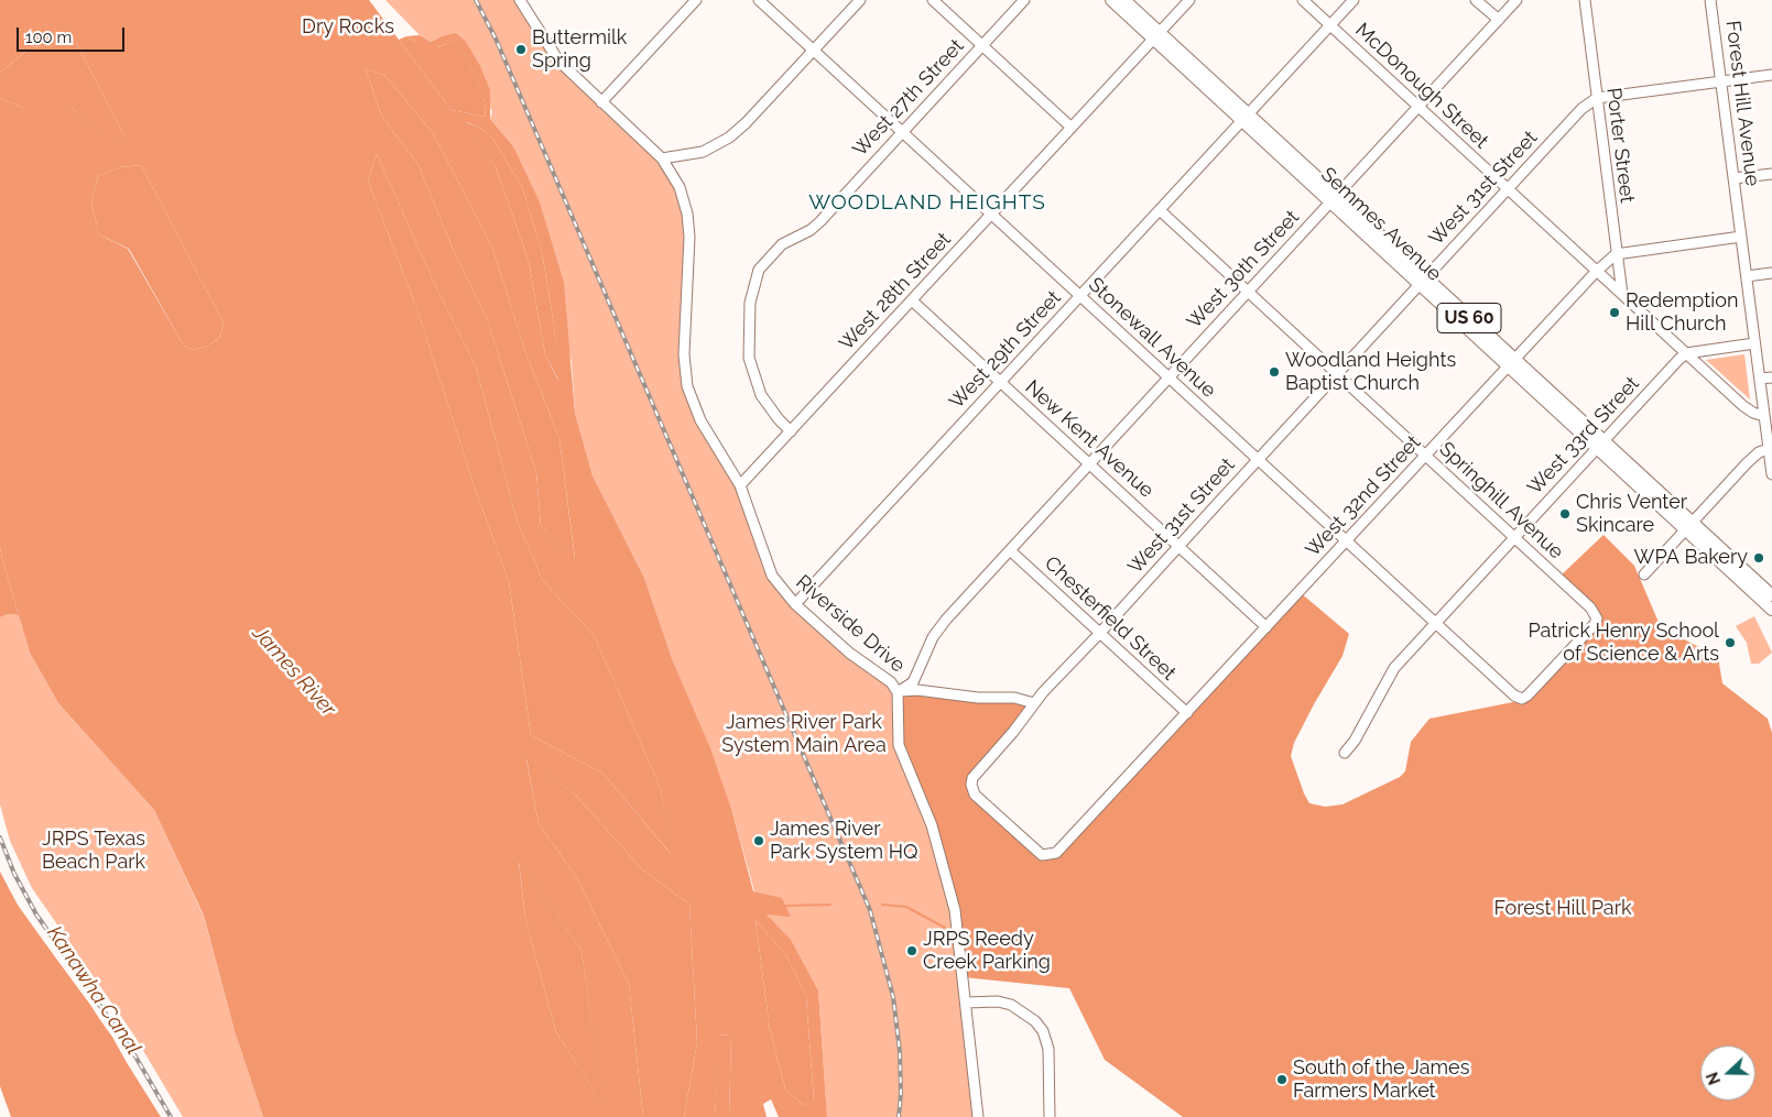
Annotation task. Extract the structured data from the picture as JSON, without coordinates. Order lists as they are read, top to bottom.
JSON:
{
  "streets": {
    "main road": ["Semmes Avenue", "US 60"],
    "street": [
      "McDonough Street",
      "West 27th Street",
      "Forest Hill Avenue",
      "Porter Street",
      "West 31st Street",
      "West 30th Street",
      "West 28th Street",
      "Stonewall Avenue",
      "West 29th Street",
      "West 33rd Street",
      "New Kent Avenue",
      "West 32nd Street",
      "Springhill Avenue",
      "Chesterfield Street",
      "Riverside Drive"
    ]
  },
  "crossings": [
    ["McDonough Street", "Forest Hill Avenue"],
    ["McDonough Street", "Porter Street"],
    ["McDonough Street", "West 31st Street"],
    ["McDonough Street", "West 30th Street"],
    ["McDonough Street", "West 29th Street"],
    ["McDonough Street", "West 33rd Street"],
    ["McDonough Street", "West 32nd Street"],
    ["West 27th Street", "West 28th Street"],
    ["West 27th Street", "Stonewall Avenue"],
    ["Porter Street", "West 31st Street"],
    ["Porter Street", "West 32nd Street"],
    ["West 31st Street", "Semmes Avenue"],
    ["West 31st Street", "Stonewall Avenue"],
    ["West 31st Street", "New Kent Avenue"],
    ["West 31st Street", "West 32nd Street"],
    ["West 31st Street", "Springhill Avenue"],
    ["West 31st Street", "Chesterfield Street"],
    ["Semmes Avenue", "West 30th Street"],
    ["Semmes Avenue", "West 28th Street"],
    ["Semmes Avenue", "West 29th Street"],
    ["Semmes Avenue", "West 33rd Street"],
    ["Semmes Avenue", "West 32nd Street"],
    ["West 30th Street", "Stonewall Avenue"],
    ["West 30th Street", "New Kent Avenue"],
    ["West 30th Street", "Springhill Avenue"],
    ["West 30th Street", "Chesterfield Street"],
    ["West 30th Street", "Riverside Drive"],
    ["West 28th Street", "Stonewall Avenue"],
    ["West 28th Street", "New Kent Avenue"],
    ["West 28th Street", "Riverside Drive"],
    ["Stonewall Avenue", "West 29th Street"],
    ["Stonewall Avenue", "West 33rd Street"],
    ["Stonewall Avenue", "West 32nd Street"],
    ["Stonewall Avenue", "Springhill Avenue"],
    ["West 29th Street", "New Kent Avenue"],
    ["West 29th Street", "Springhill Avenue"],
    ["West 29th Street", "Riverside Drive"],
    ["West 33rd Street", "Springhill Avenue"],
    ["New Kent Avenue", "West 32nd Street"],
    ["West 32nd Street", "Springhill Avenue"],
    ["West 32nd Street", "Chesterfield Street"]
  ],
  "districts": ["WOODLAND HEIGHTS"],
  "water": ["James River", "Kanawha Canal"],
  "parks": [
    "Dry Rocks",
    "James River Park System Main Area",
    "JRPS Texas Beach Park",
    "Forest Hill Park"
  ],
  "places": [
    "Buttermilk Spring",
    "Redemption Hill Church",
    "Woodland Heights Baptist Church",
    "Chris Venter Skincare",
    "WPA Bakery",
    "Patrick Henry School of Science & Arts",
    "James River Park System HQ",
    "JRPS Reedy Creek Parking",
    "South of the James Farmers Market"
  ],
  "scale_bar": "100 m",
  "north": "left"
}
